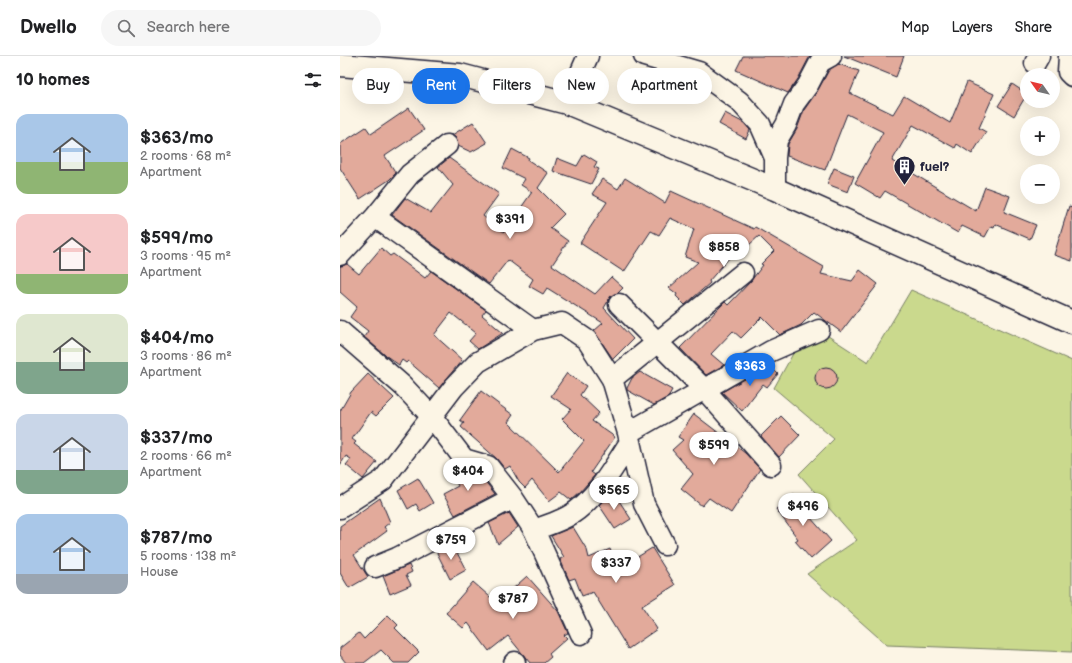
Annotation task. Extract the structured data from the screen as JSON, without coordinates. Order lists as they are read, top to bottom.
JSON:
{
  "places": {
    "building": ["fuel?"]
  },
  "north": "top left",
  "page": {
    "header": "Dwello",
    "search": "Search here",
    "nav": ["Map", "Layers", "Share"],
    "heading": "10 homes",
    "map_buttons": ["+", "−"],
    "chip": [
      "Buy",
      "Rent",
      "Filters",
      "New",
      "Apartment"
    ],
    "list": [
      {
        "name": "$363/mo",
        "note": "2 rooms · 68 m² · Apartment"
      },
      {
        "name": "$599/mo",
        "note": "3 rooms · 95 m² · Apartment"
      },
      {
        "name": "$404/mo",
        "note": "3 rooms · 86 m² · Apartment"
      },
      {
        "name": "$337/mo",
        "note": "2 rooms · 66 m² · Apartment"
      },
      {
        "name": "$787/mo",
        "note": "5 rooms · 138 m² · House"
      }
    ],
    "price": [
      "$391",
      "$858",
      "$363",
      "$599",
      "$404",
      "$565",
      "$496",
      "$759",
      "$337",
      "$787"
    ]
  }
}
